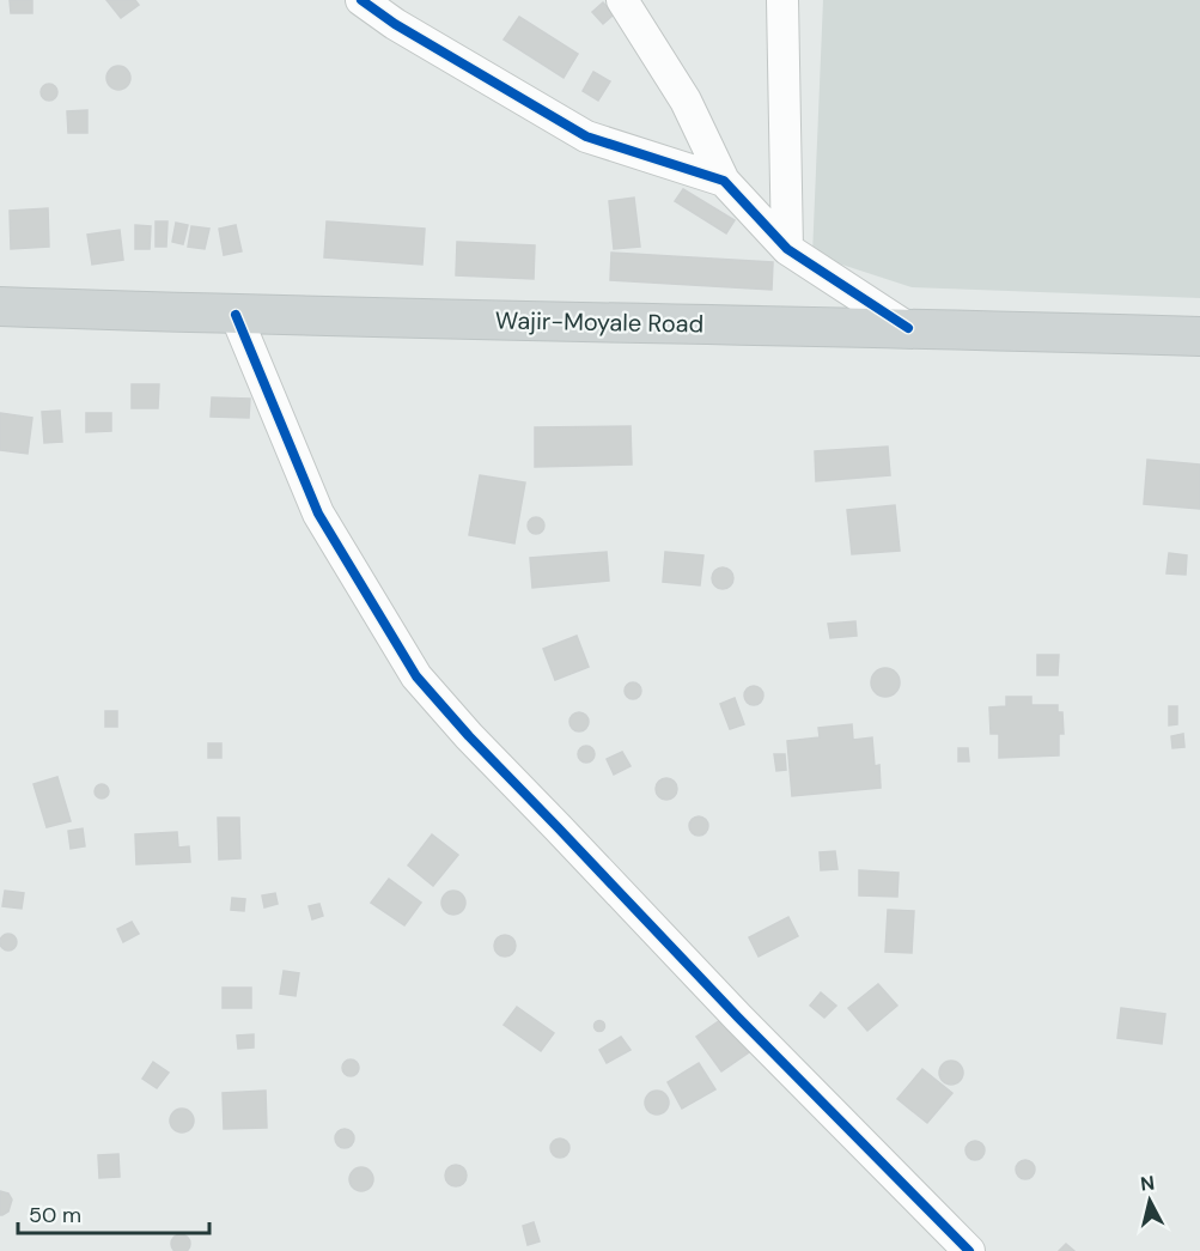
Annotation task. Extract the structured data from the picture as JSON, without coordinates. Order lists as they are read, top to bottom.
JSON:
{
  "streets": {
    "main road": ["Wajir-Moyale Road"]
  },
  "scale_bar": "50 m",
  "north": "top"
}
